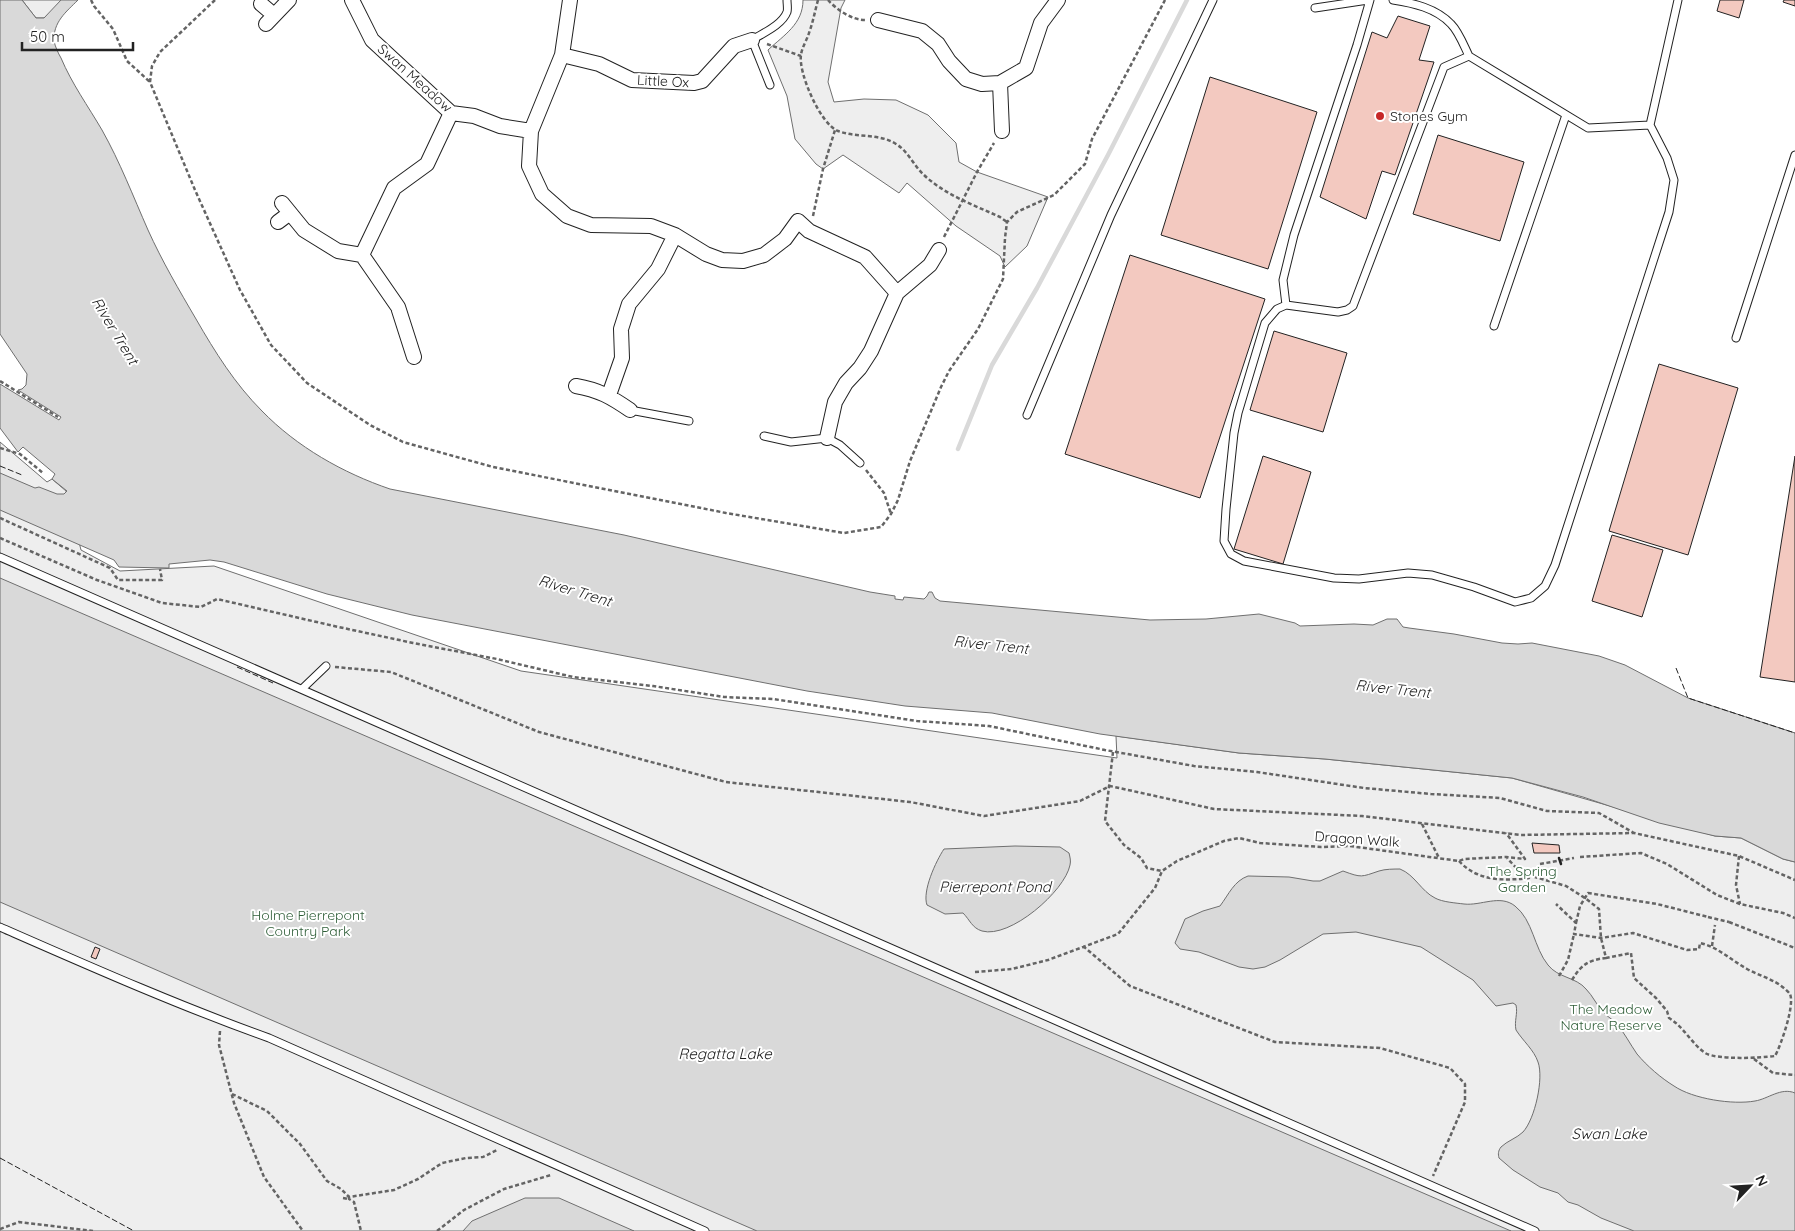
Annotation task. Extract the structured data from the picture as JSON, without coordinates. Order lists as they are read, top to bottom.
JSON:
{
  "streets": {
    "street": ["Swan Meadow", "Little Ox"],
    "path": ["Dragon Walk"]
  },
  "water": [
    "River Trent",
    "Pierrepont Pond",
    "Regatta Lake",
    "Swan Lake"
  ],
  "parks": ["The Spring Garden", "Holme Pierrepont Country Park", "The Meadow Nature Reserve"],
  "places": ["Stones Gym"],
  "scale_bar": "50 m",
  "north": "top right"
}
